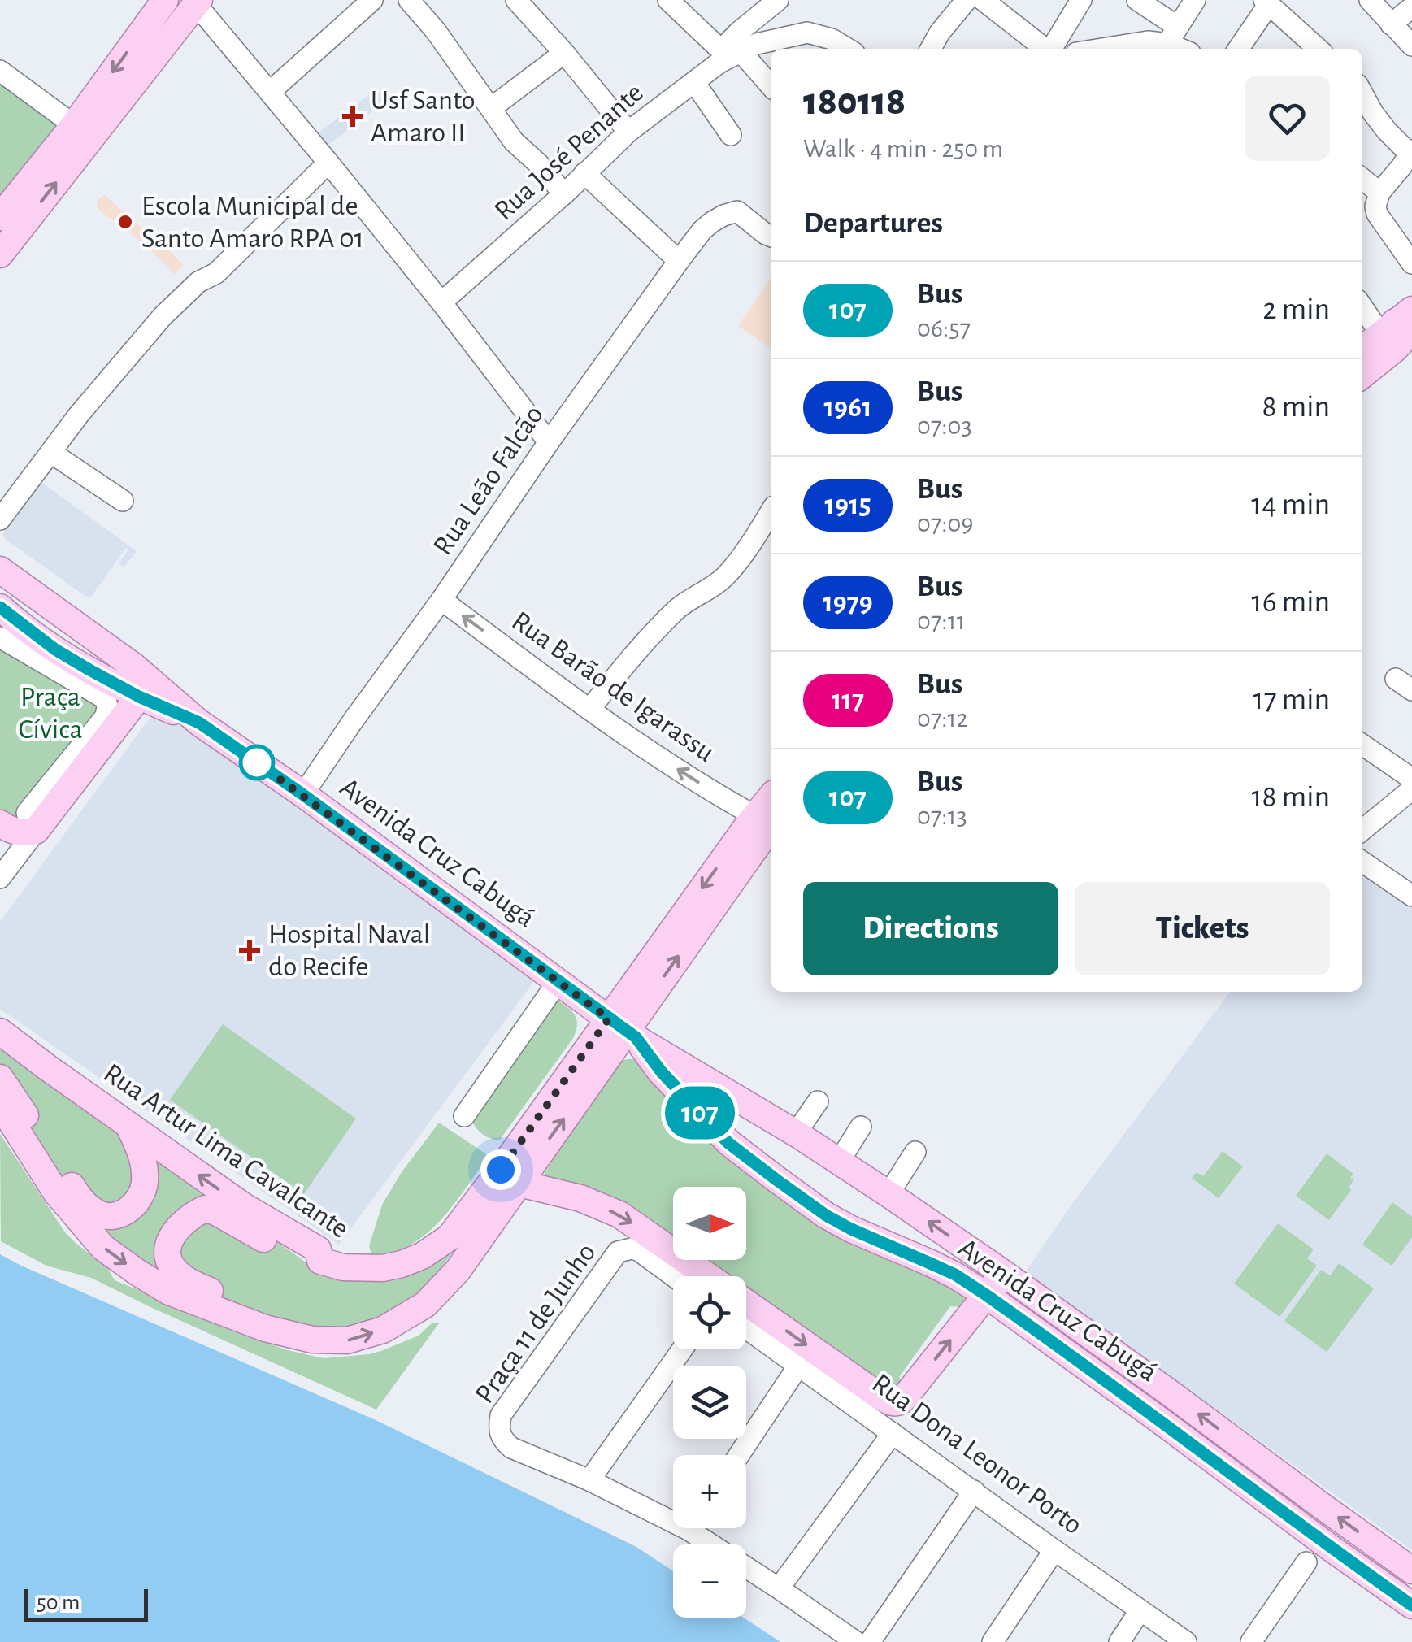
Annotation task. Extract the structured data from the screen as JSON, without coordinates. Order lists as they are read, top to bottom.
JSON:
{
  "streets": {
    "main road": ["Avenida Cruz Cabugá", "Rua Artur Lima Cavalcante", "Rua Dona Leonor Porto"],
    "street": [
      "Rua José Penante",
      "Rua Leão Falcão",
      "Rua Barão de Igarassu",
      "Praça 11 de Junho"
    ]
  },
  "crossings": [
    ["Rua Leão Falcão", "Rua Barão de Igarassu"],
    ["Rua Leão Falcão", "Avenida Cruz Cabugá"],
    ["Avenida Cruz Cabugá", "Rua Artur Lima Cavalcante"],
    ["Avenida Cruz Cabugá", "Rua Dona Leonor Porto"]
  ],
  "one_way": ["Rua Barão de Igarassu", "Rua Dona Leonor Porto"],
  "parks": ["Praça Cívica"],
  "places": {
    "health": ["Usf Santo Amaro II", "Hospital Naval do Recife"],
    "other": ["Escola Municipal de Santo Amaro RPA 01"]
  },
  "lines": ["bus line 107"],
  "scale_bar": "50 m",
  "north": "right",
  "page": {
    "on_map": "107",
    "heading": [
      ["180118", "Walk · 4 min · 250 m"],
      "Departures"
    ],
    "list": [
      {
        "mark": "107",
        "name": "Bus",
        "note": "06:57",
        "value": "2 min"
      },
      {
        "mark": "1961",
        "name": "Bus",
        "note": "07:03",
        "value": "8 min"
      },
      {
        "mark": "1915",
        "name": "Bus",
        "note": "07:09",
        "value": "14 min"
      },
      {
        "mark": "1979",
        "name": "Bus",
        "note": "07:11",
        "value": "16 min"
      },
      {
        "mark": "117",
        "name": "Bus",
        "note": "07:12",
        "value": "17 min"
      },
      {
        "mark": "107",
        "name": "Bus",
        "note": "07:13",
        "value": "18 min"
      }
    ],
    "buttons": ["Directions", "Tickets"],
    "map_buttons": ["+", "−"],
    "scale": "50 m"
  }
}
